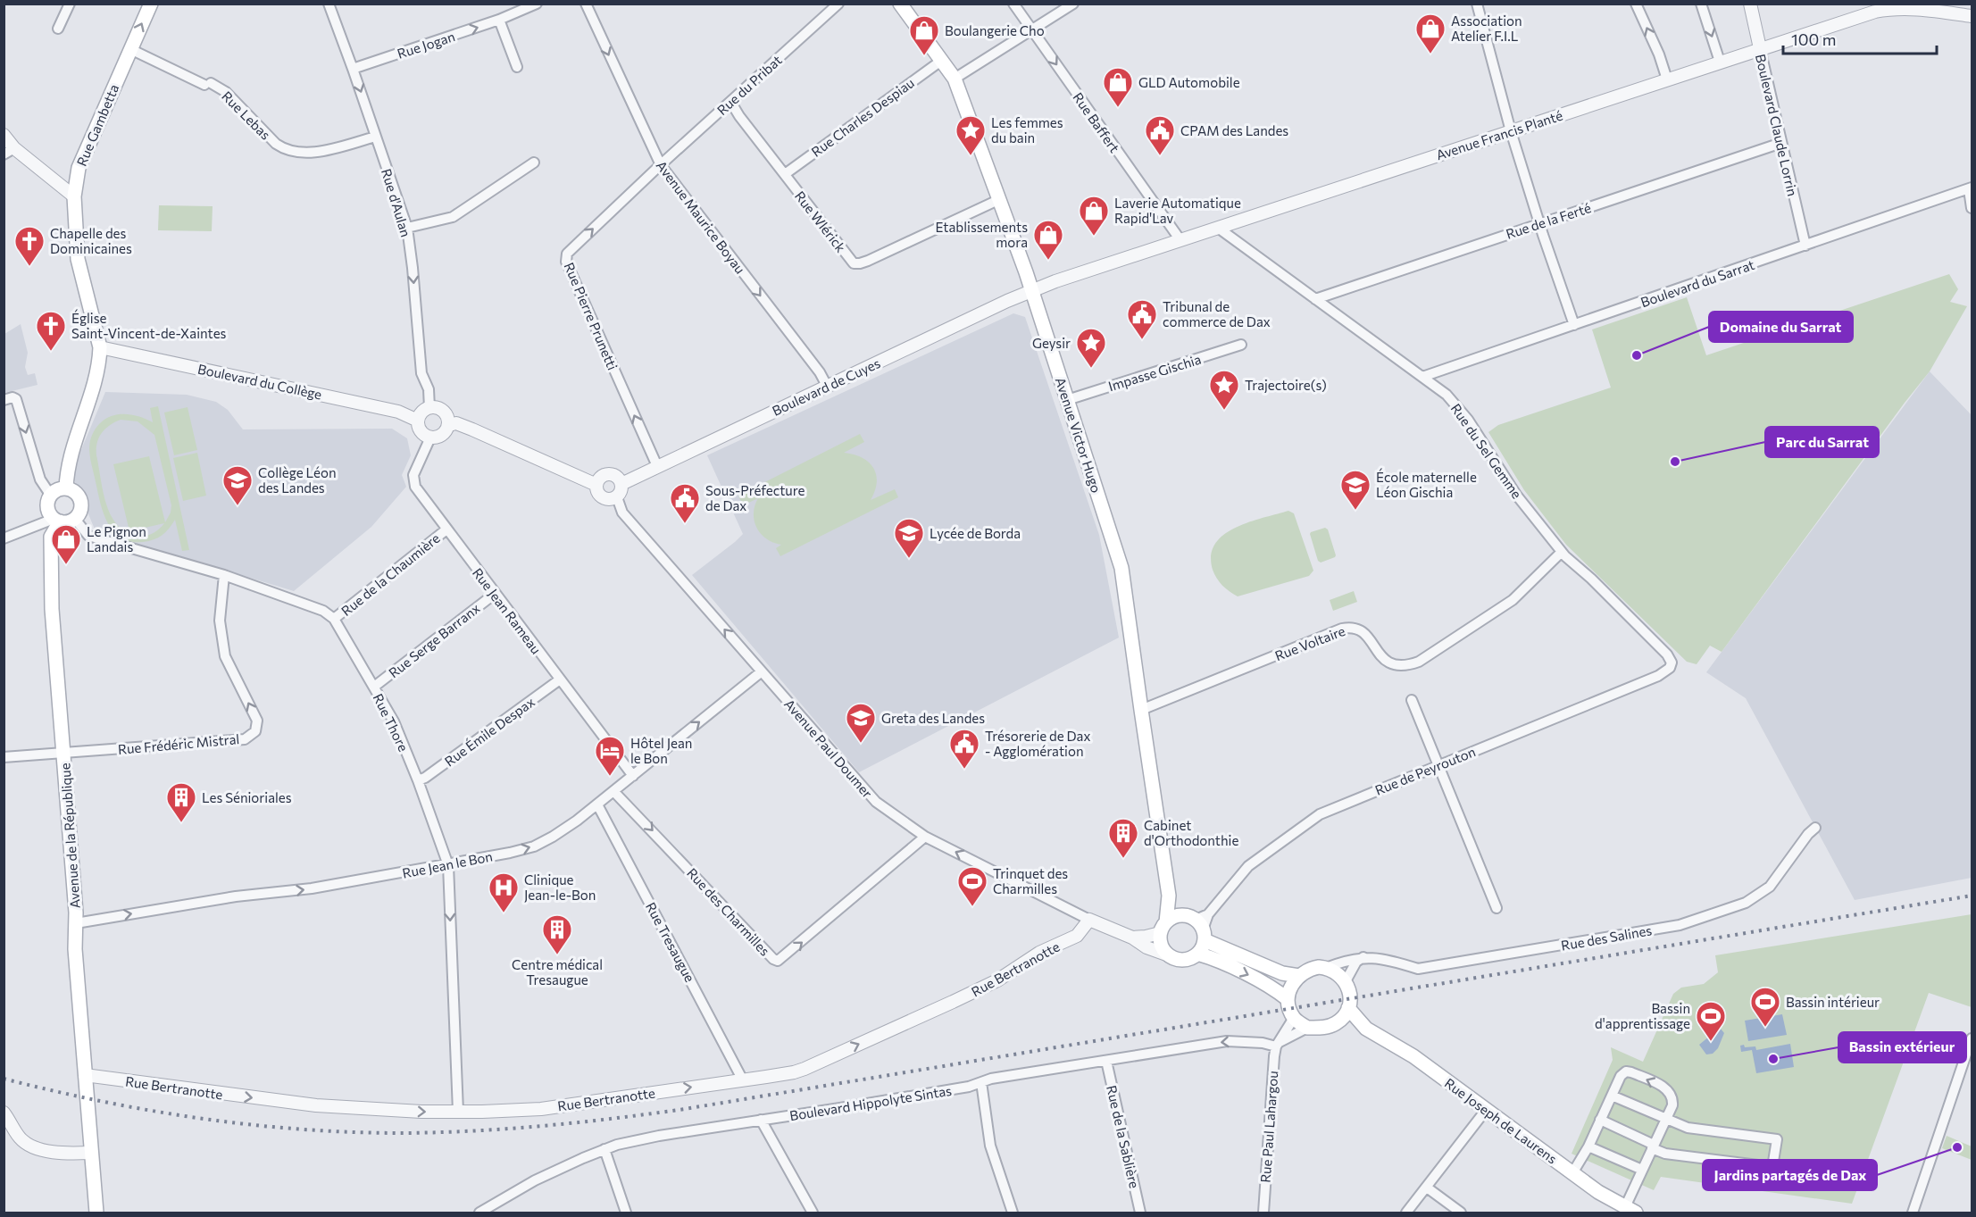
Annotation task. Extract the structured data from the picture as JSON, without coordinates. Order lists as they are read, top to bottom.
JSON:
{
  "streets": {
    "main road": [
      "Rue Gambetta",
      "Avenue Victor Hugo",
      "Avenue de la République",
      "Rue Joseph de Laurens"
    ],
    "street": [
      "Rue Jogan",
      "Rue du Pribat",
      "Rue Lebas",
      "Rue Charles Despiau",
      "Rue Baffert",
      "Boulevard Claude Lorrin",
      "Avenue Francis Planté",
      "Rue d'Aulan",
      "Avenue Maurice Boyau",
      "Rue de la Ferté",
      "Rue Wlérick",
      "Boulevard du Sarrat",
      "Rue Pierre Prunetti",
      "Impasse Gischia",
      "Boulevard du Collège",
      "Boulevard de Cuyes",
      "Rue du Sel Gemme",
      "Rue de la Chaumière",
      "Rue Jean Rameau",
      "Rue Serge Barranx",
      "Rue Voltaire",
      "Rue Thore",
      "Rue Émile Despax",
      "Rue Frédéric Mistral",
      "Avenue Paul Doumer",
      "Rue de Peyrouton",
      "Rue Jean le Bon",
      "Rue des Charmilles",
      "Rue des Salines",
      "Rue Tresaugue",
      "Rue Bertranotte",
      "Boulevard Hippolyte Sintas",
      "Rue Paul Lahargou",
      "Rue de la Sablière"
    ]
  },
  "crossings": [
    ["Rue Jogan", "Rue d'Aulan"],
    ["Rue du Pribat", "Avenue Maurice Boyau"],
    ["Rue du Pribat", "Rue Wlérick"],
    ["Rue du Pribat", "Rue Pierre Prunetti"],
    ["Rue Lebas", "Rue Gambetta"],
    ["Rue Lebas", "Rue d'Aulan"],
    ["Rue Charles Despiau", "Rue Wlérick"],
    ["Rue Charles Despiau", "Avenue Victor Hugo"],
    ["Rue Baffert", "Avenue Francis Planté"],
    ["Rue Gambetta", "Boulevard du Collège"],
    ["Boulevard Claude Lorrin", "Avenue Francis Planté"],
    ["Boulevard Claude Lorrin", "Rue de la Ferté"],
    ["Boulevard Claude Lorrin", "Boulevard du Sarrat"],
    ["Avenue Francis Planté", "Boulevard de Cuyes"],
    ["Avenue Francis Planté", "Avenue Victor Hugo"],
    ["Avenue Francis Planté", "Rue du Sel Gemme"],
    ["Rue d'Aulan", "Boulevard du Collège"],
    ["Rue d'Aulan", "Rue Jean Rameau"],
    ["Avenue Maurice Boyau", "Rue Pierre Prunetti"],
    ["Avenue Maurice Boyau", "Boulevard de Cuyes"],
    ["Rue de la Ferté", "Rue du Sel Gemme"],
    ["Rue Wlérick", "Avenue Victor Hugo"],
    ["Boulevard du Sarrat", "Rue du Sel Gemme"],
    ["Rue Pierre Prunetti", "Boulevard de Cuyes"],
    ["Impasse Gischia", "Avenue Victor Hugo"],
    ["Boulevard du Collège", "Rue Jean Rameau"],
    ["Boulevard de Cuyes", "Avenue Victor Hugo"],
    ["Boulevard de Cuyes", "Avenue Paul Doumer"],
    ["Avenue Victor Hugo", "Rue Voltaire"],
    ["Avenue Victor Hugo", "Avenue Paul Doumer"],
    ["Avenue Victor Hugo", "Rue de Peyrouton"],
    ["Rue du Sel Gemme", "Rue Voltaire"],
    ["Rue du Sel Gemme", "Rue de Peyrouton"],
    ["Rue de la Chaumière", "Rue Jean Rameau"],
    ["Rue de la Chaumière", "Rue Thore"],
    ["Rue Jean Rameau", "Rue Serge Barranx"],
    ["Rue Jean Rameau", "Rue Émile Despax"],
    ["Rue Jean Rameau", "Rue Jean le Bon"],
    ["Rue Serge Barranx", "Rue Thore"],
    ["Rue Thore", "Rue Émile Despax"],
    ["Rue Thore", "Rue Jean le Bon"],
    ["Rue Thore", "Rue Bertranotte"],
    ["Rue Frédéric Mistral", "Avenue de la République"],
    ["Avenue Paul Doumer", "Rue de Peyrouton"],
    ["Avenue Paul Doumer", "Rue Jean le Bon"],
    ["Avenue Paul Doumer", "Rue des Charmilles"],
    ["Avenue Paul Doumer", "Rue Bertranotte"],
    ["Avenue de la République", "Rue Jean le Bon"],
    ["Avenue de la République", "Rue Bertranotte"],
    ["Rue Jean le Bon", "Rue des Charmilles"],
    ["Rue Jean le Bon", "Rue Tresaugue"],
    ["Rue des Salines", "Rue Joseph de Laurens"],
    ["Rue des Salines", "Rue Paul Lahargou"],
    ["Rue Tresaugue", "Rue Bertranotte"],
    ["Boulevard Hippolyte Sintas", "Rue Paul Lahargou"],
    ["Boulevard Hippolyte Sintas", "Rue de la Sablière"],
    ["Rue Joseph de Laurens", "Rue Paul Lahargou"]
  ],
  "one_way": [
    "Rue Jogan",
    "Rue Baffert",
    "Rue d'Aulan",
    "Avenue Maurice Boyau",
    "Rue Pierre Prunetti",
    "Rue Thore",
    "Avenue Paul Doumer",
    "Rue Jean le Bon",
    "Rue Bertranotte"
  ],
  "places": {
    "shop": [
      "Association Atelier F.I.L",
      "Boulangerie Cho",
      "GLD Automobile",
      "Laverie Automatique Rapid'Lav",
      "Etablissements mora",
      "Le Pignon Landais"
    ],
    "place": ["Les femmes du bain", "Geysir", "Trajectoire(s)"],
    "public building": [
      "CPAM des Landes",
      "Tribunal de commerce de Dax",
      "Sous-Préfecture de Dax",
      "Trésorerie de Dax - Agglomération"
    ],
    "church": ["Chapelle des Dominicaines", "Église Saint-Vincent-de-Xaintes"],
    "other": [
      "Domaine du Sarrat",
      "Parc du Sarrat",
      "Bassin extérieur",
      "Jardins partagés de Dax"
    ],
    "school or university": [
      "Collège Léon des Landes",
      "École maternelle Léon Gischia",
      "Lycée de Borda",
      "Greta des Landes"
    ],
    "hotel": ["Hôtel Jean le Bon"],
    "building": ["Les Sénioriales", "Cabinet d'Orthodonthie", "Centre médical Tresaugue"],
    "sports": ["Trinquet des Charmilles", "Bassin intérieur", "Bassin d'apprentissage"],
    "hospital": ["Clinique Jean-le-Bon"]
  },
  "scale_bar": "100 m"
}
